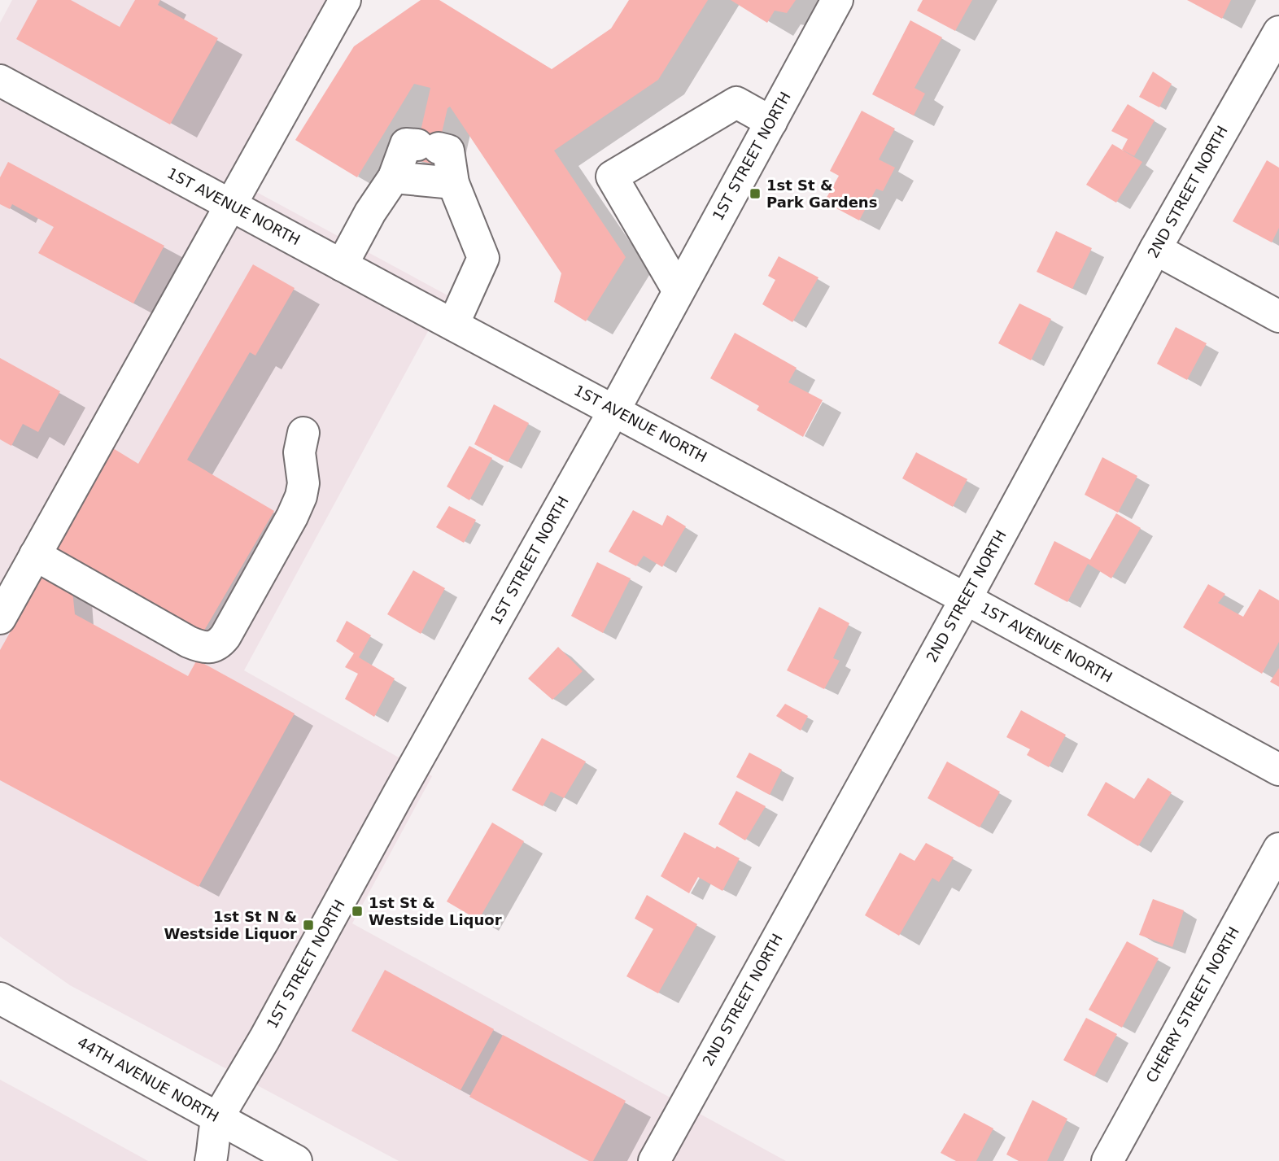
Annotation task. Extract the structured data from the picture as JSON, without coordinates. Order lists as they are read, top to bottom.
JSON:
{
  "streets": {
    "street": [
      "1ST STREET NORTH",
      "2ND STREET NORTH",
      "1ST AVENUE NORTH",
      "CHERRY STREET NORTH",
      "44TH AVENUE NORTH"
    ]
  },
  "crossings": [
    ["1ST STREET NORTH", "1ST AVENUE NORTH"],
    ["1ST STREET NORTH", "44TH AVENUE NORTH"],
    ["2ND STREET NORTH", "1ST AVENUE NORTH"]
  ],
  "places": {
    "transit": ["1st St & Park Gardens", "1st St & Westside Liquor", "1st St N & Westside Liquor"]
  }
}
